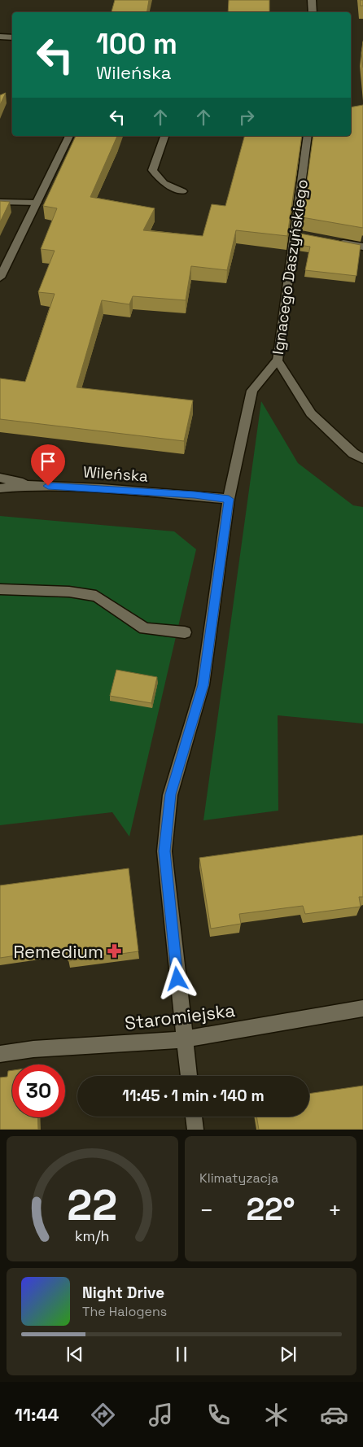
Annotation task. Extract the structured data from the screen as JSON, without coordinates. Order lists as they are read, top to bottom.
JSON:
{
  "streets": {
    "street": ["Ignacego Daszyńskiego", "Wileńska", "Staromiejska"]
  },
  "crossings": [
    ["Ignacego Daszyńskiego", "Wileńska"],
    ["Ignacego Daszyńskiego", "Staromiejska"]
  ],
  "places": {
    "pharmacy": ["Remedium"]
  },
  "page": {
    "turn": ["100 m", "Wileńska"],
    "limit": "30",
    "trip": "11:45 · 1 min · 140 m",
    "tile": "Klimatyzacja",
    "heat": ["−", "22°", "+"],
    "song": ["Night Drive", "The Halogens"],
    "tabs": "11:44",
    "gauge": ["22", "km/h"]
  }
}
